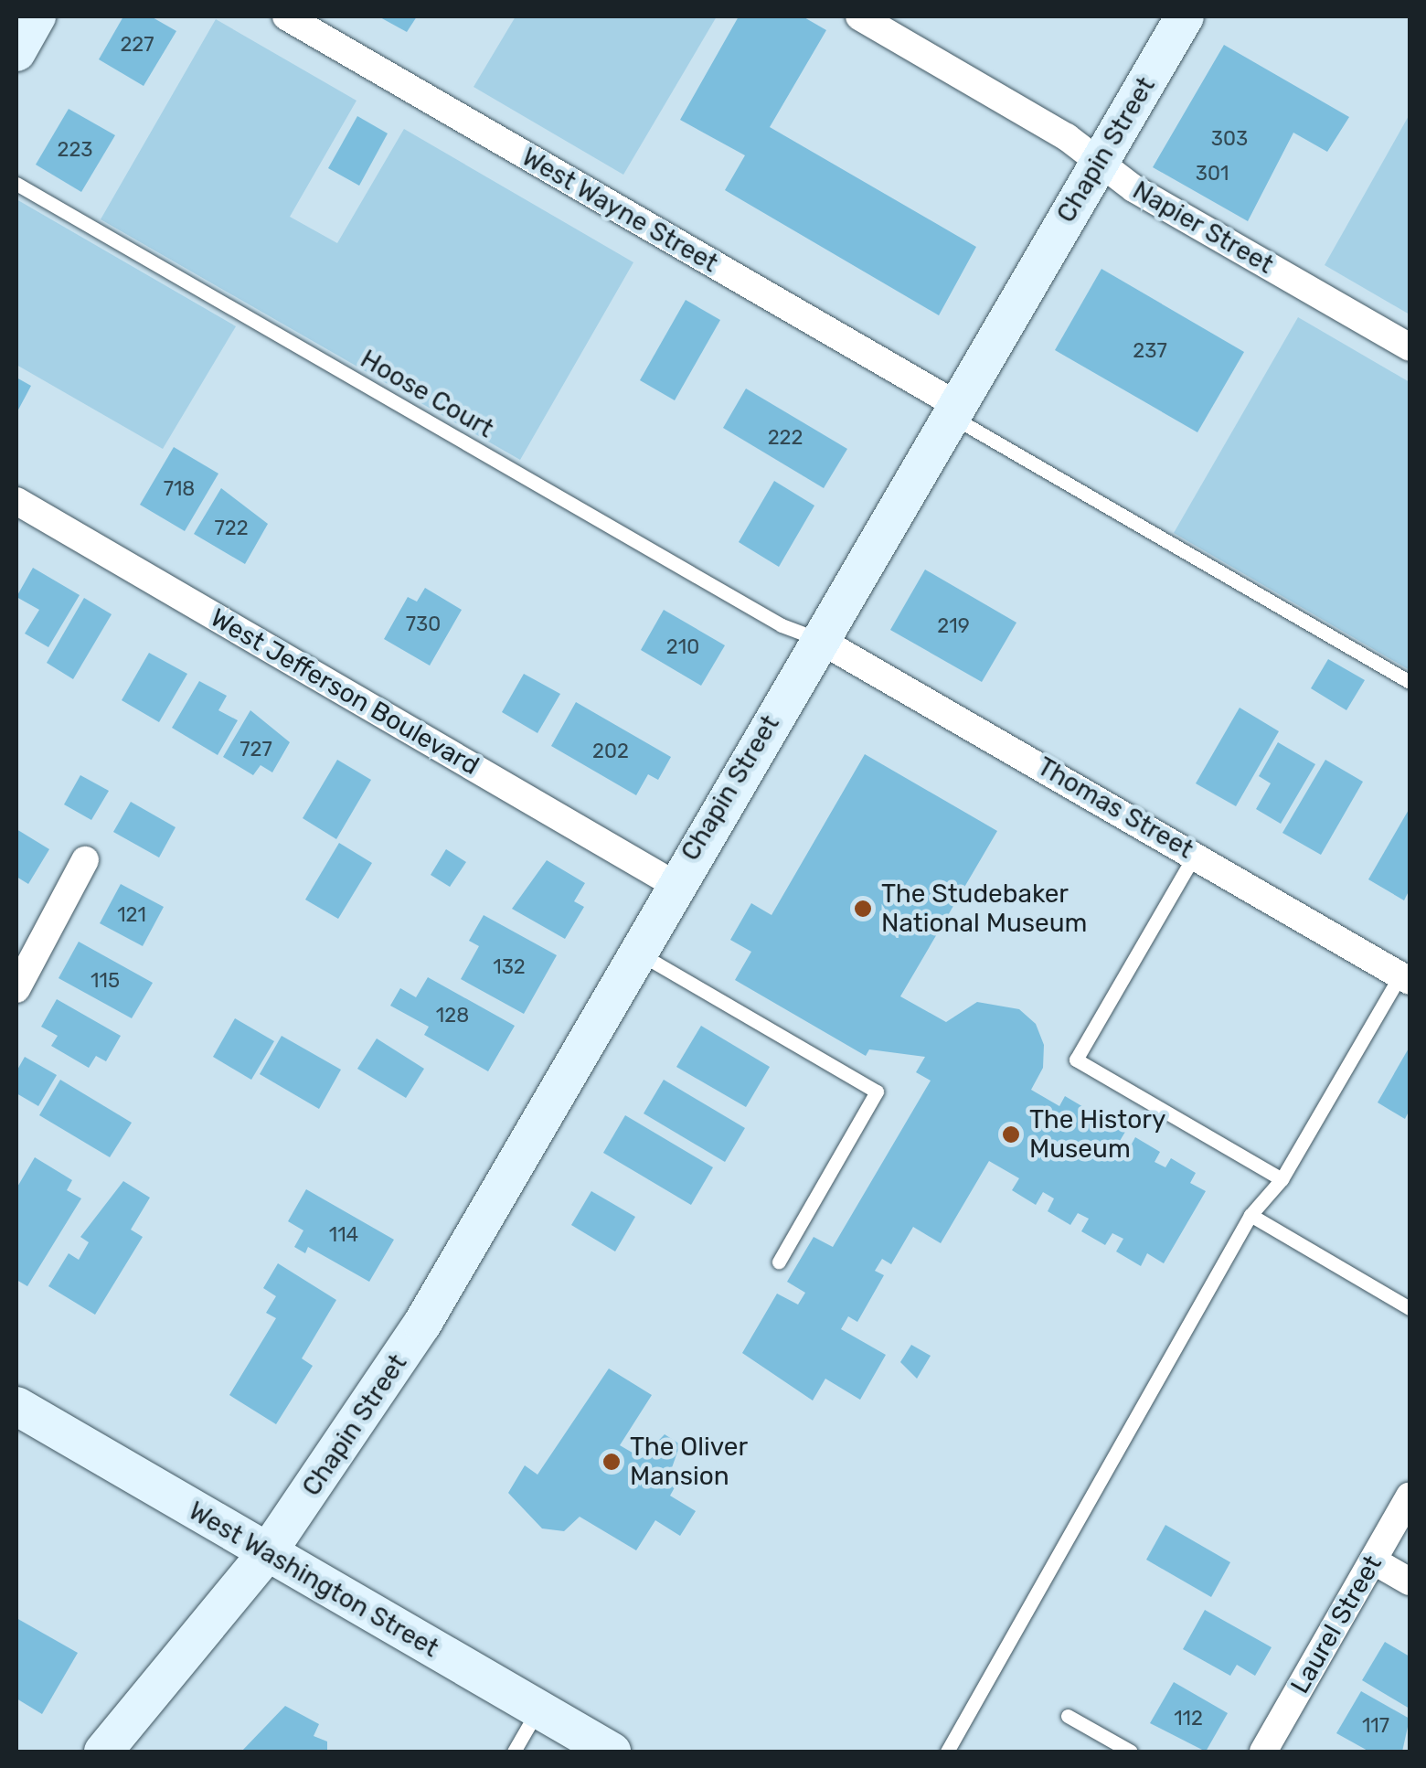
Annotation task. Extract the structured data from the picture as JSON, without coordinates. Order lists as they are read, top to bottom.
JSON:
{
  "streets": {
    "main road": ["Chapin Street", "West Washington Street"],
    "street": [
      "West Wayne Street",
      "Napier Street",
      "West Jefferson Boulevard",
      "Thomas Street",
      "Laurel Street"
    ],
    "lane": ["Hoose Court"]
  },
  "crossings": [
    ["Chapin Street", "West Wayne Street"],
    ["Chapin Street", "Napier Street"],
    ["Chapin Street", "Hoose Court"],
    ["Chapin Street", "West Jefferson Boulevard"],
    ["Chapin Street", "Thomas Street"],
    ["Chapin Street", "West Washington Street"],
    ["Hoose Court", "Thomas Street"]
  ],
  "places": ["The Studebaker National Museum", "The History Museum", "The Oliver Mansion"],
  "house_numbers": [
    "227",
    "303",
    "223",
    "301",
    "237",
    "222",
    "718",
    "722",
    "730",
    "219",
    "210",
    "727",
    "202",
    "121",
    "132",
    "115",
    "128",
    "114",
    "112",
    "117"
  ]
}
